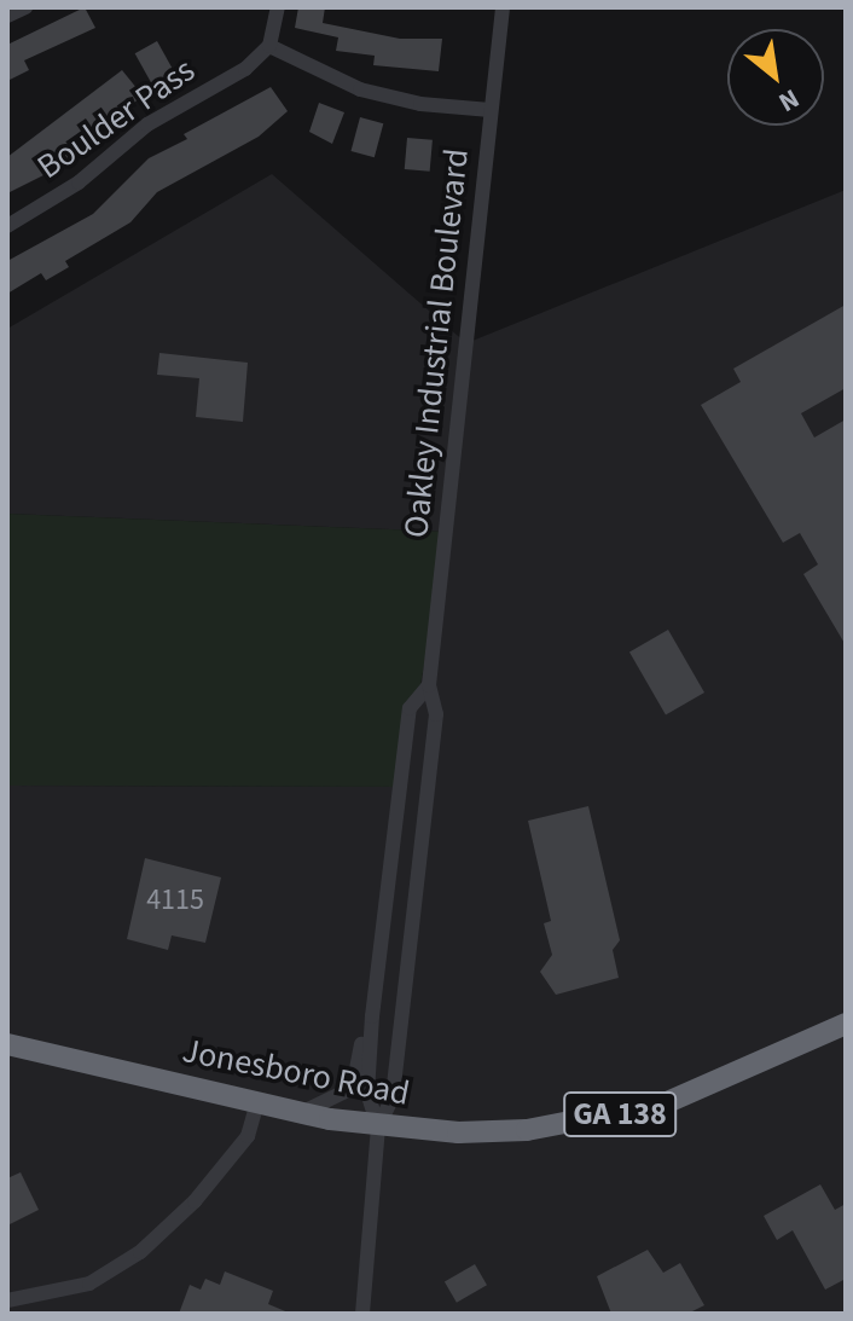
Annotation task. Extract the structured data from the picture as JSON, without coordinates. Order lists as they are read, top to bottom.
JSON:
{
  "streets": {
    "highway": ["Jonesboro Road", "GA 138"],
    "street": ["Boulder Pass", "Oakley Industrial Boulevard"]
  },
  "crossings": [
    ["Oakley Industrial Boulevard", "Jonesboro Road"]
  ],
  "house_numbers": ["4115"],
  "north": "bottom right"
}
